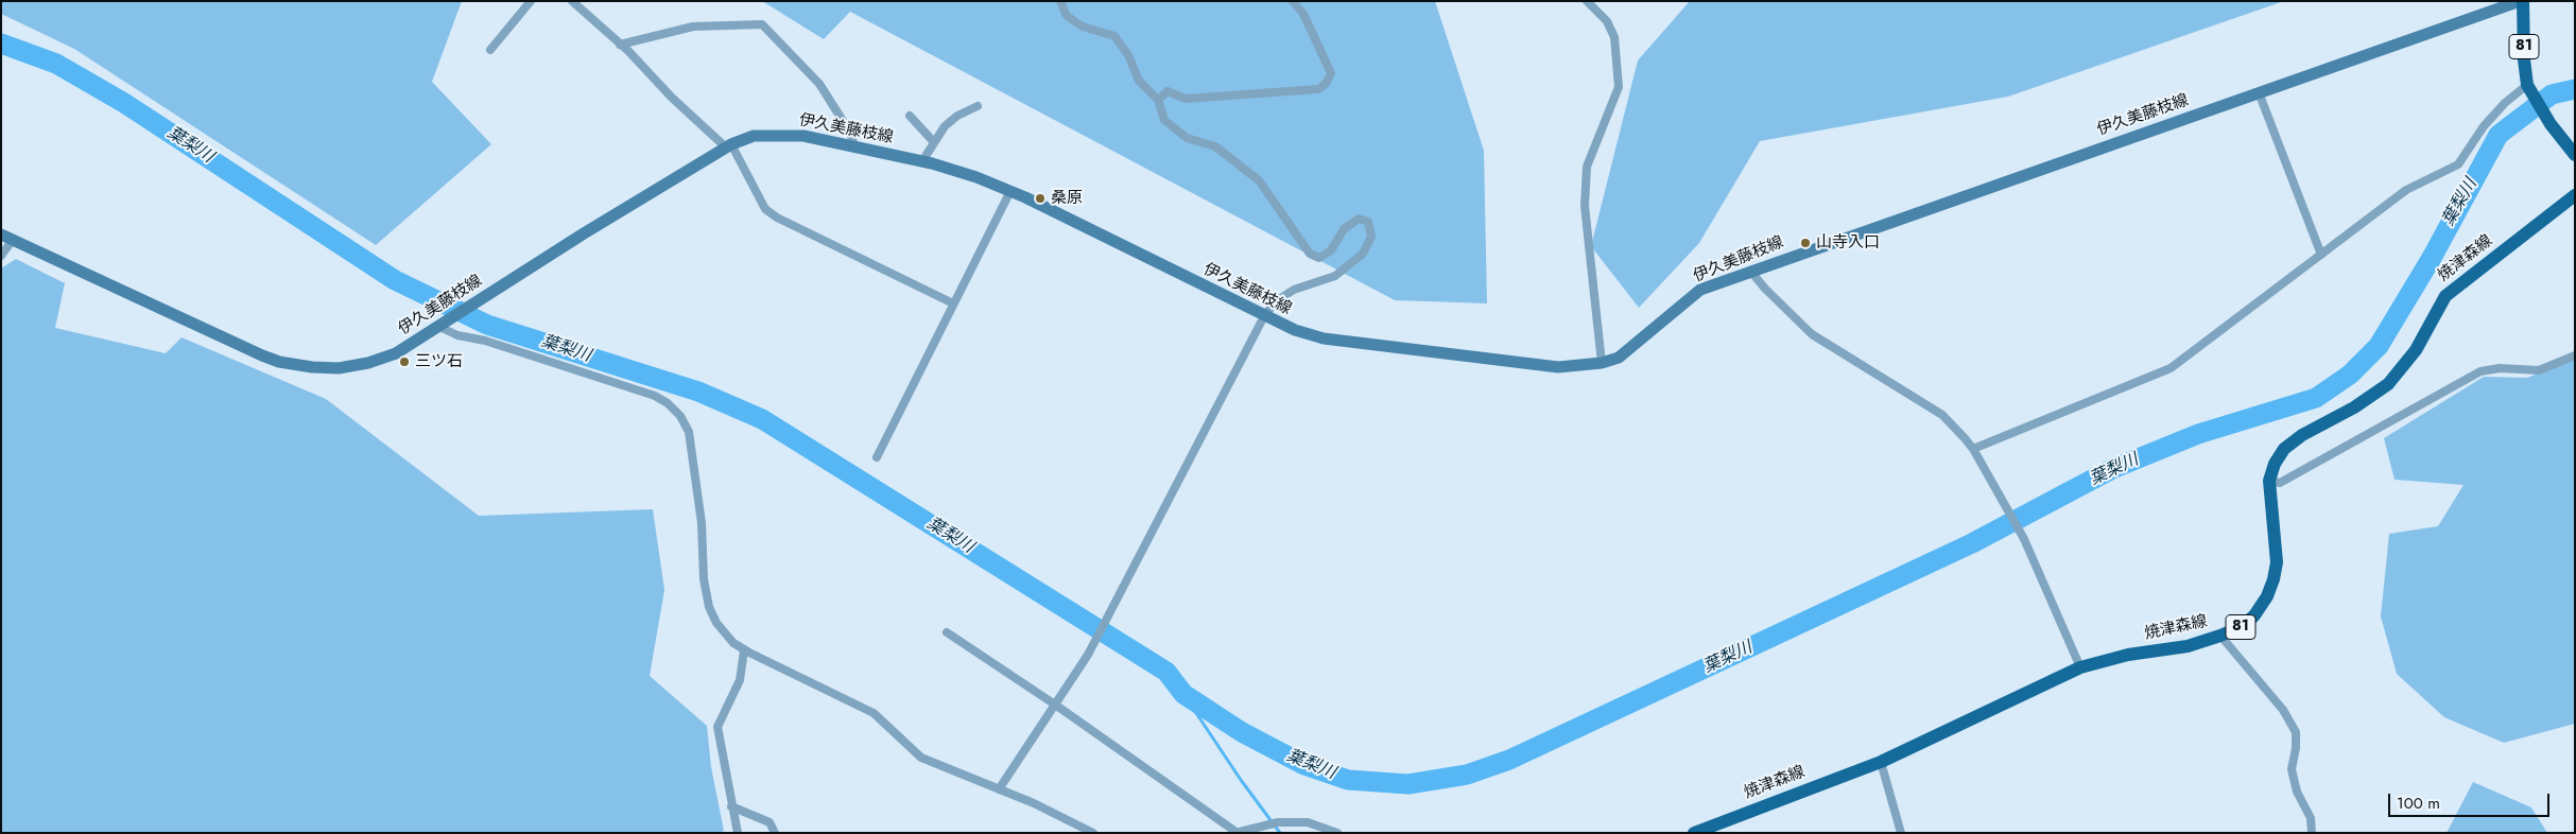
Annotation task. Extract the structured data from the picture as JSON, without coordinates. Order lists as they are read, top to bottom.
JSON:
{
  "streets": {
    "main road": ["81", "伊久美藤枝線", "焼津森線"]
  },
  "crossings": [
    ["81", "伊久美藤枝線"]
  ],
  "water": ["葉梨川"],
  "places": ["桑原", "山寺入口", "三ツ石"],
  "scale_bar": "100 m"
}
